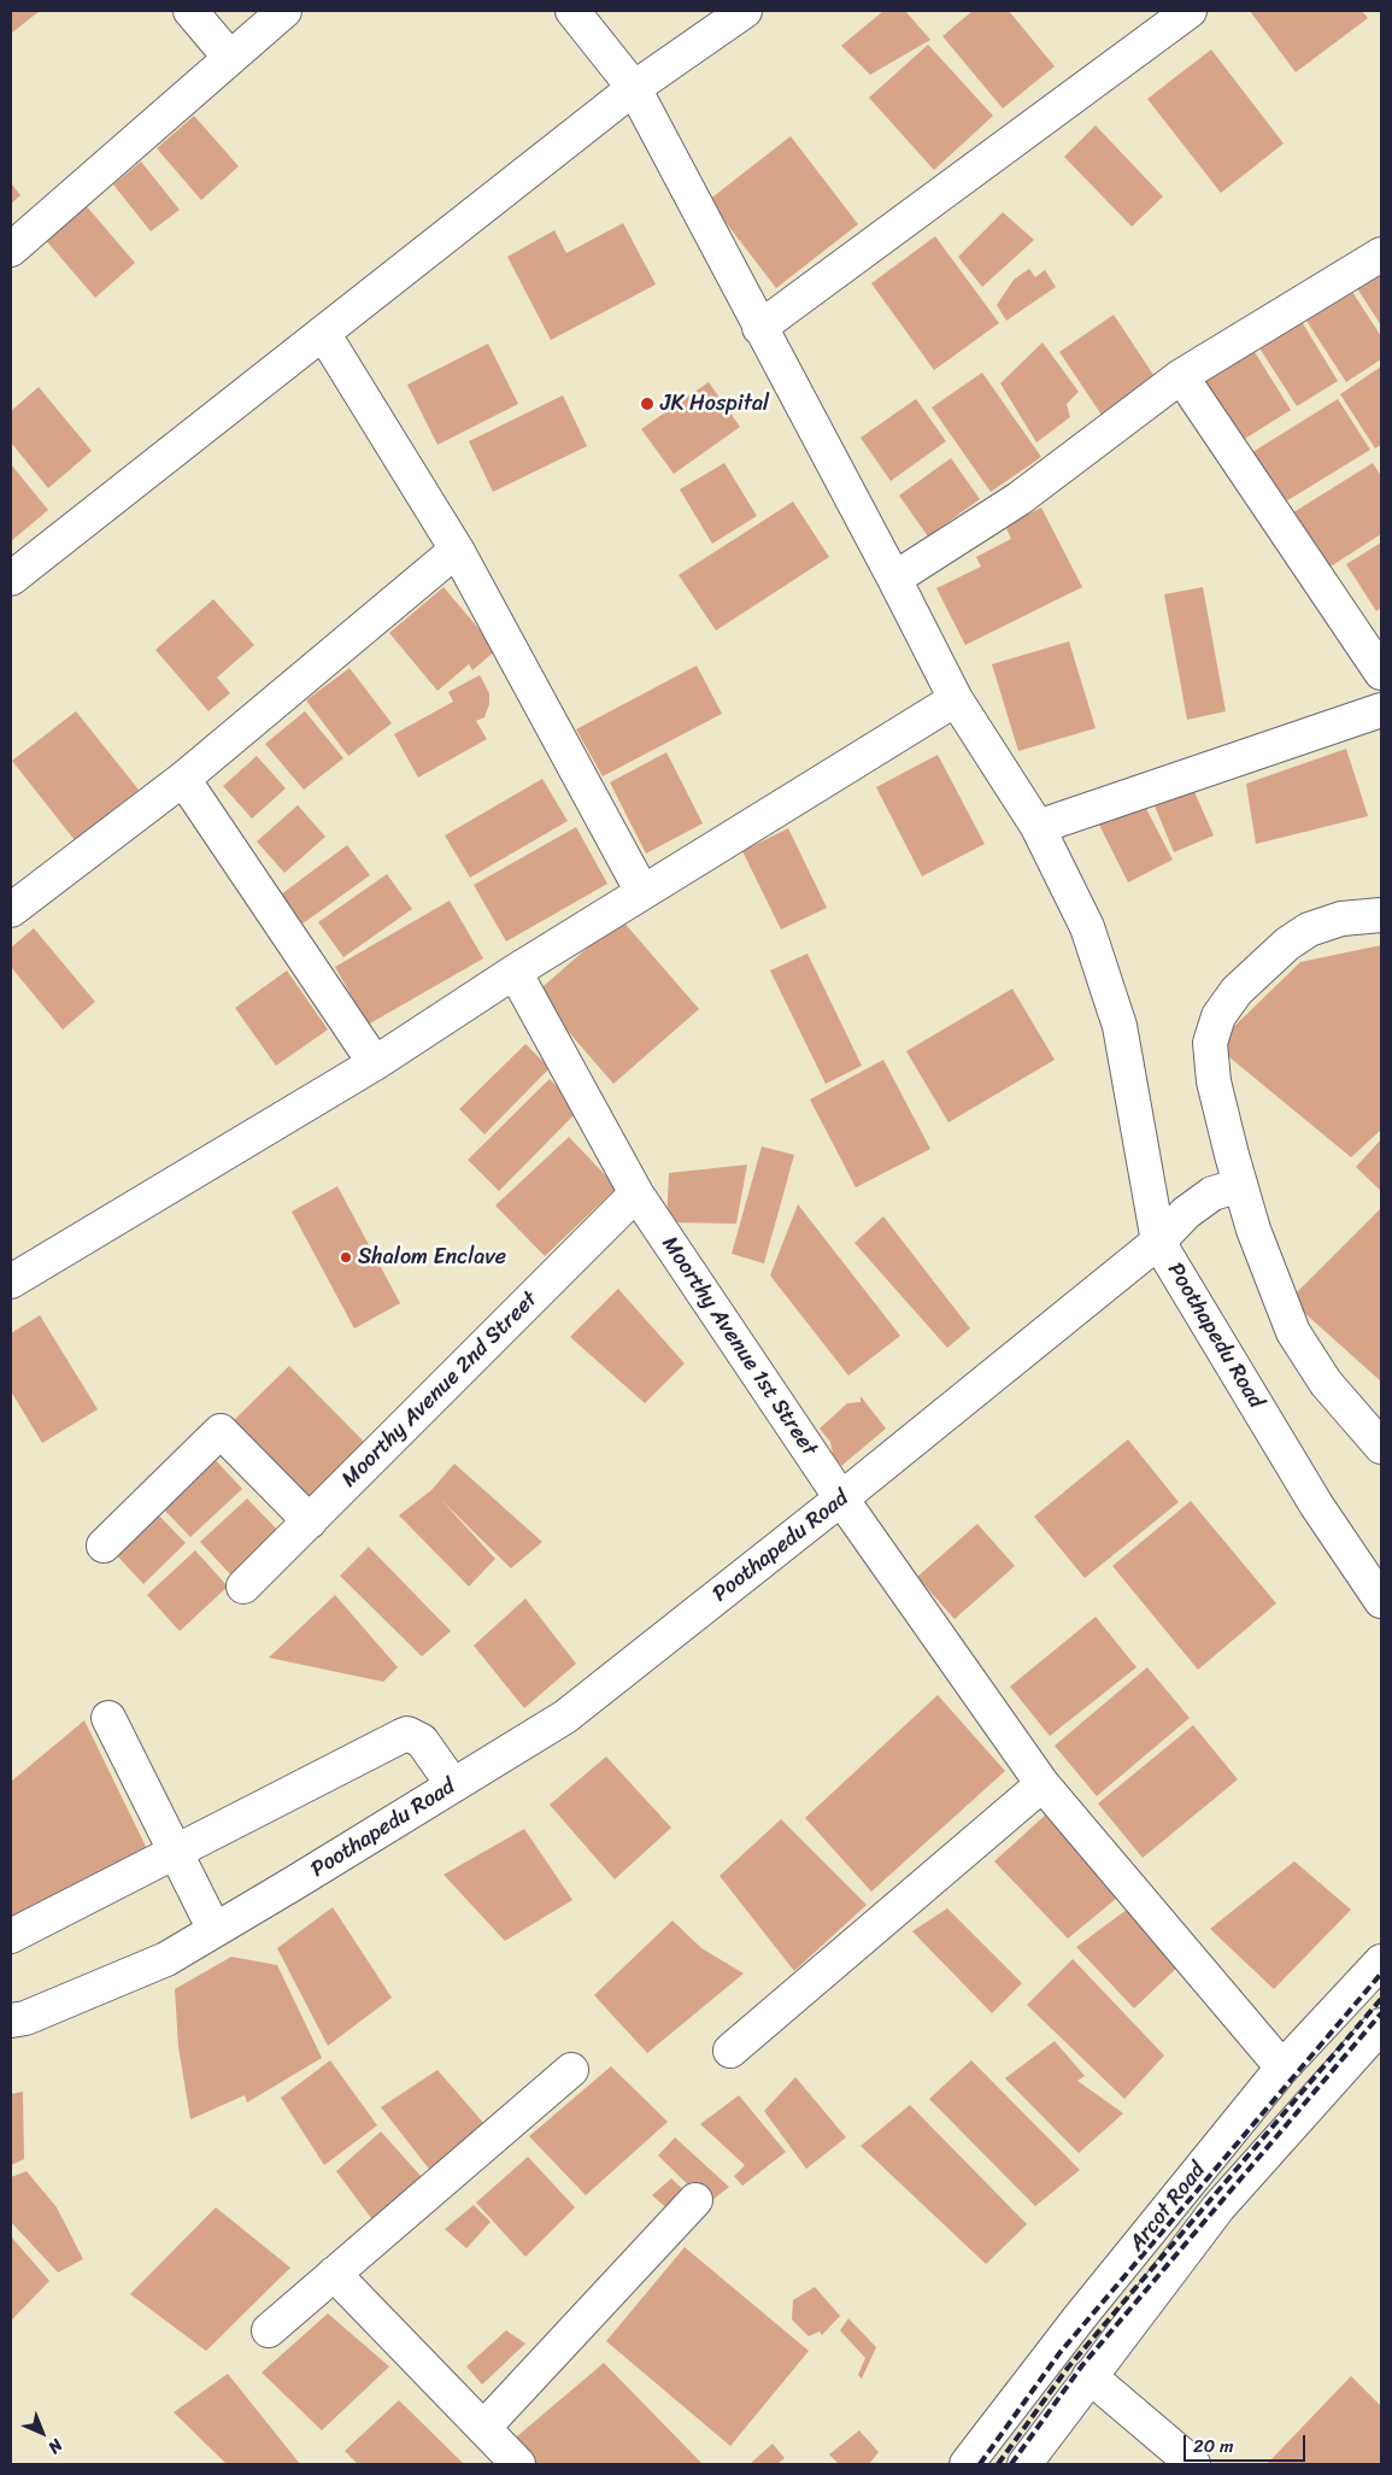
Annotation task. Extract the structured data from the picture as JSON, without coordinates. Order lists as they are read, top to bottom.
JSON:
{
  "streets": {
    "street": [
      "Poothapedu Road",
      "Moorthy Avenue 1st Street",
      "Moorthy Avenue 2nd Street",
      "Arcot Road"
    ]
  },
  "crossings": [
    ["Poothapedu Road", "Moorthy Avenue 1st Street"],
    ["Moorthy Avenue 1st Street", "Moorthy Avenue 2nd Street"],
    ["Moorthy Avenue 1st Street", "Arcot Road"]
  ],
  "places": ["JK Hospital", "Shalom Enclave"],
  "scale_bar": "20 m",
  "north": "bottom right"
}
